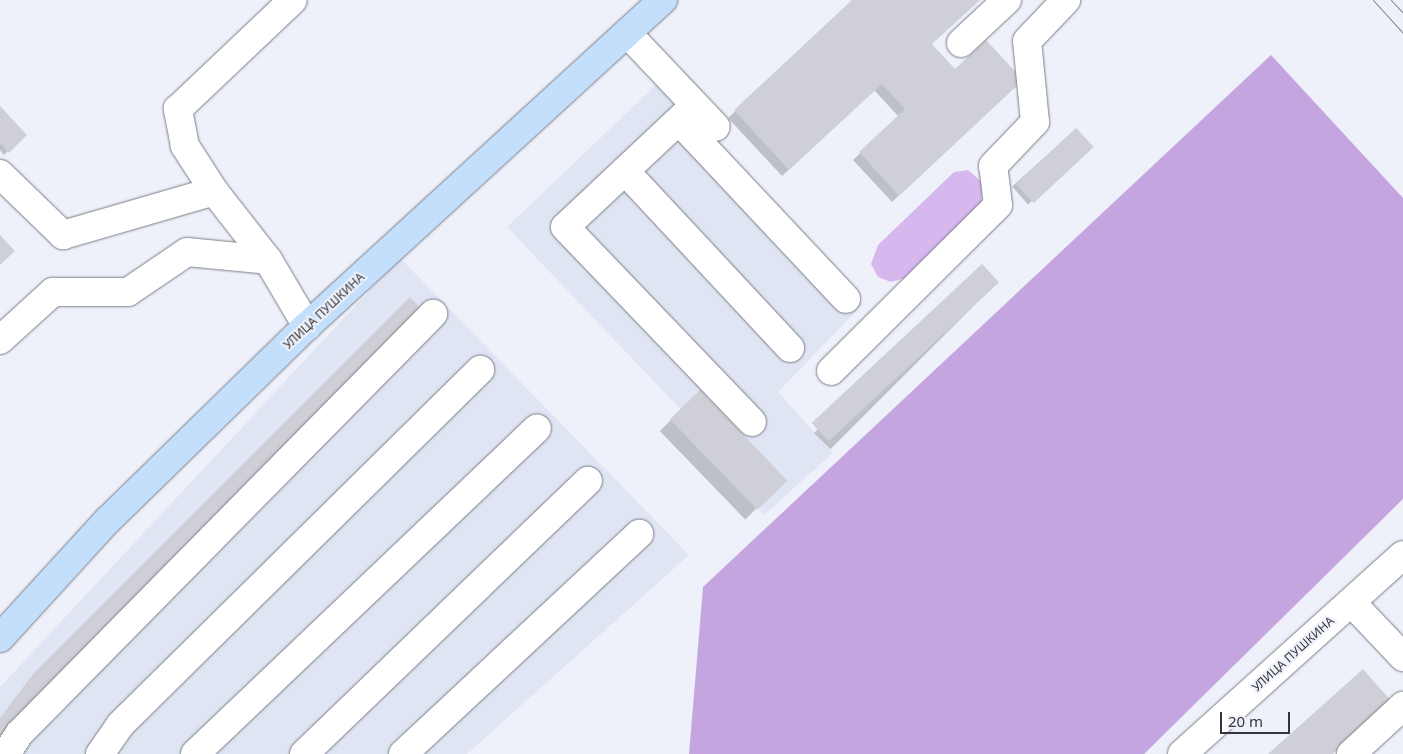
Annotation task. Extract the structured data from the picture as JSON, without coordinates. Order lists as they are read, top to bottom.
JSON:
{
  "streets": {
    "main road": ["УЛИЦА ПУШКИНА"]
  },
  "scale_bar": "20 m"
}
